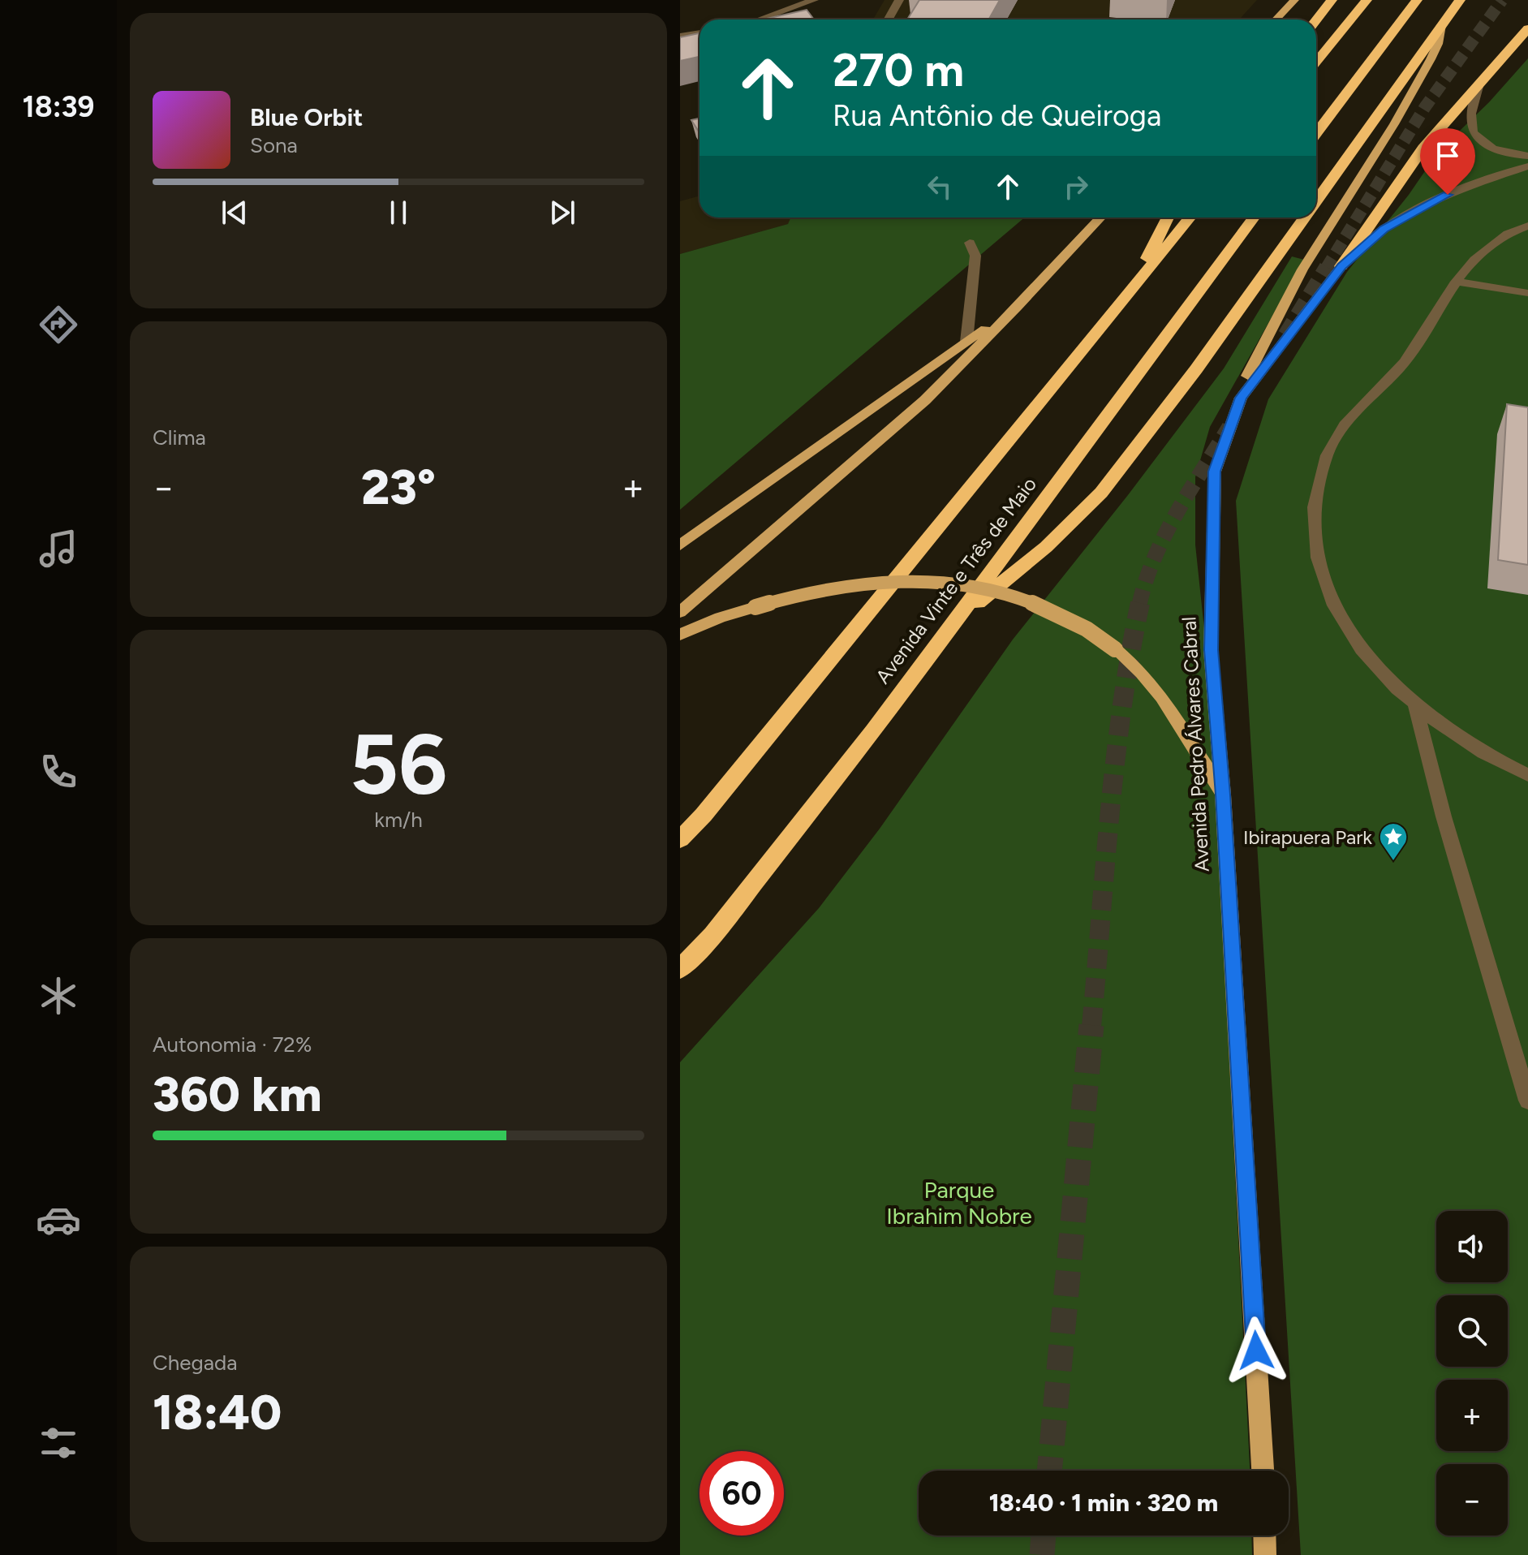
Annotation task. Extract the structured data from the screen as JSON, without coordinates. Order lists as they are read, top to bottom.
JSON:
{
  "streets": {
    "highway": ["Avenida Vinte e Três de Maio", "Avenida Pedro Álvares Cabral"]
  },
  "parks": ["Parque Ibrahim Nobre"],
  "places": {
    "place": ["Ibirapuera Park"]
  },
  "page": {
    "tabs": "18:39",
    "turn": ["270 m", "Rua Antônio de Queiroga"],
    "song": ["Blue Orbit", "Sona"],
    "tile": [
      "Clima",
      ["56", "km/h"],
      ["Autonomia · 72%", "360 km"],
      ["Chegada", "18:40"]
    ],
    "heat": ["−", "23°", "+"],
    "map_buttons": ["+", "−"],
    "limit": "60",
    "trip": "18:40 · 1 min · 320 m"
  }
}
